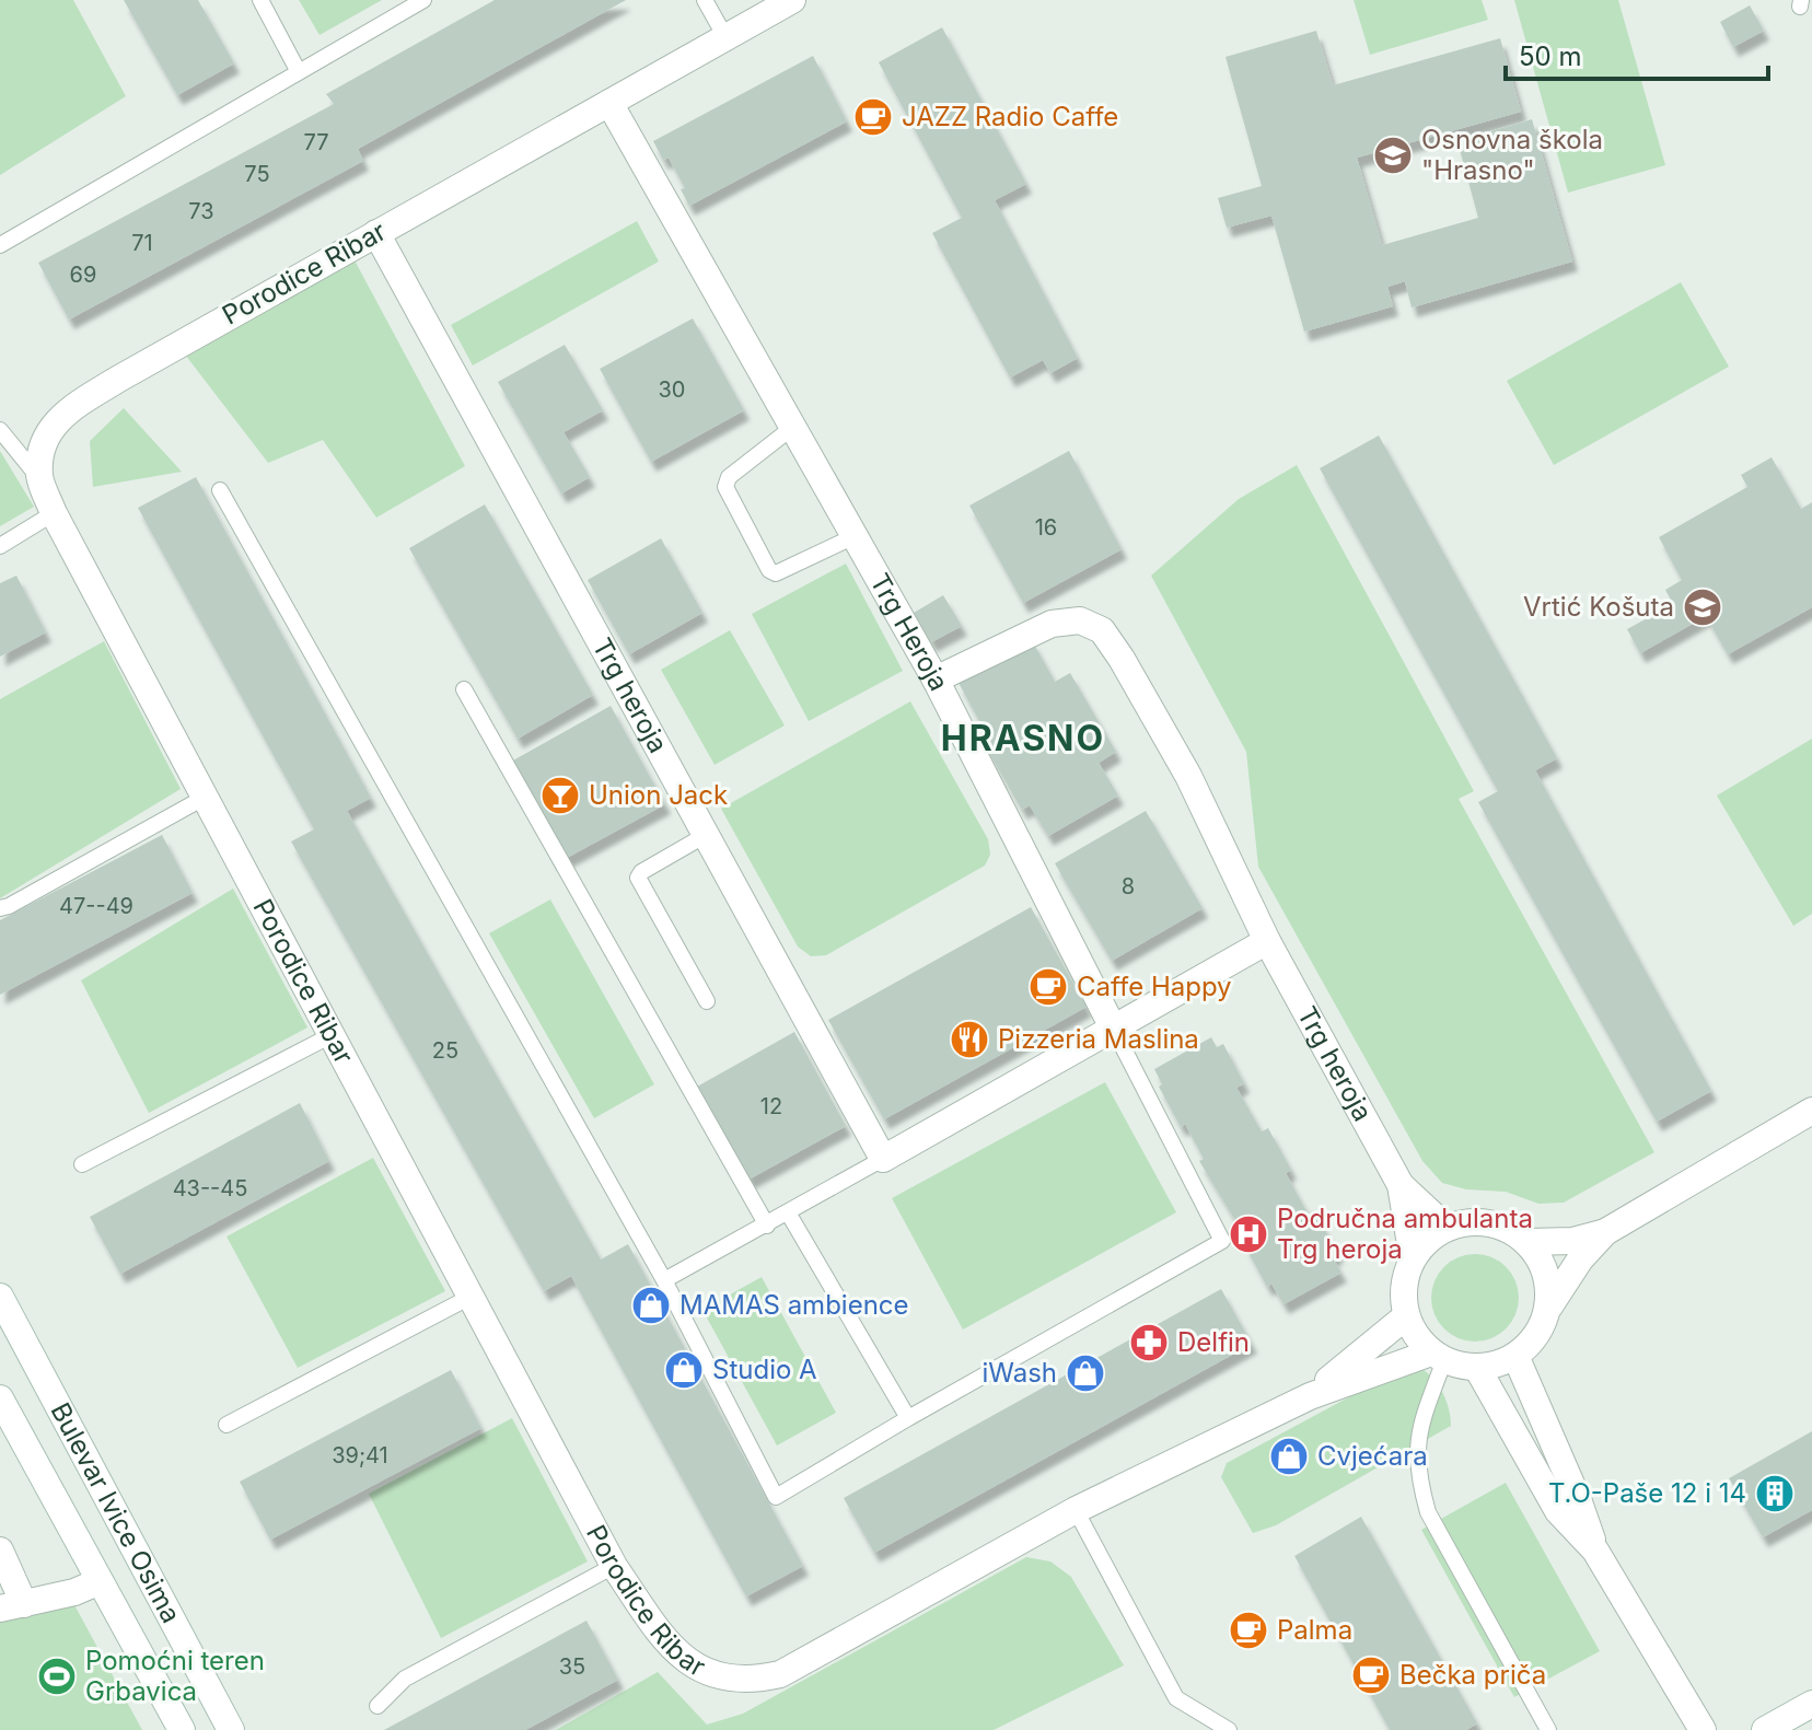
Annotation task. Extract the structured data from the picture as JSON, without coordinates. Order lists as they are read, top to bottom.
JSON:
{
  "streets": {
    "street": [
      "Porodice Ribar",
      "Trg Heroja",
      "Trg heroja",
      "Bulevar Ivice Osima"
    ]
  },
  "crossings": [
    ["Porodice Ribar", "Trg Heroja"],
    ["Porodice Ribar", "Trg heroja"],
    ["Trg Heroja", "Trg heroja"]
  ],
  "districts": ["HRASNO"],
  "places": {
    "cafe": [
      "JAZZ Radio Caffe",
      "Caffe Happy",
      "Palma",
      "Bečka priča"
    ],
    "school or university": ["Osnovna škola \"Hrasno\"", "Vrtić Košuta"],
    "bar": ["Union Jack"],
    "restaurant": ["Pizzeria Maslina"],
    "hospital": ["Područna ambulanta Trg heroja"],
    "shop": [
      "MAMAS ambience",
      "Studio A",
      "iWash",
      "Cvjećara"
    ],
    "pharmacy": ["Delfin"],
    "building": ["T.O-Paše 12 i 14"],
    "sports": ["Pomoćni teren Grbavica"]
  },
  "house_numbers": [
    "77",
    "75",
    "73",
    "71",
    "69",
    "30",
    "16",
    "8",
    "47--49",
    "25",
    "12",
    "43--45",
    "39;41",
    "35"
  ],
  "scale_bar": "50 m"
}
